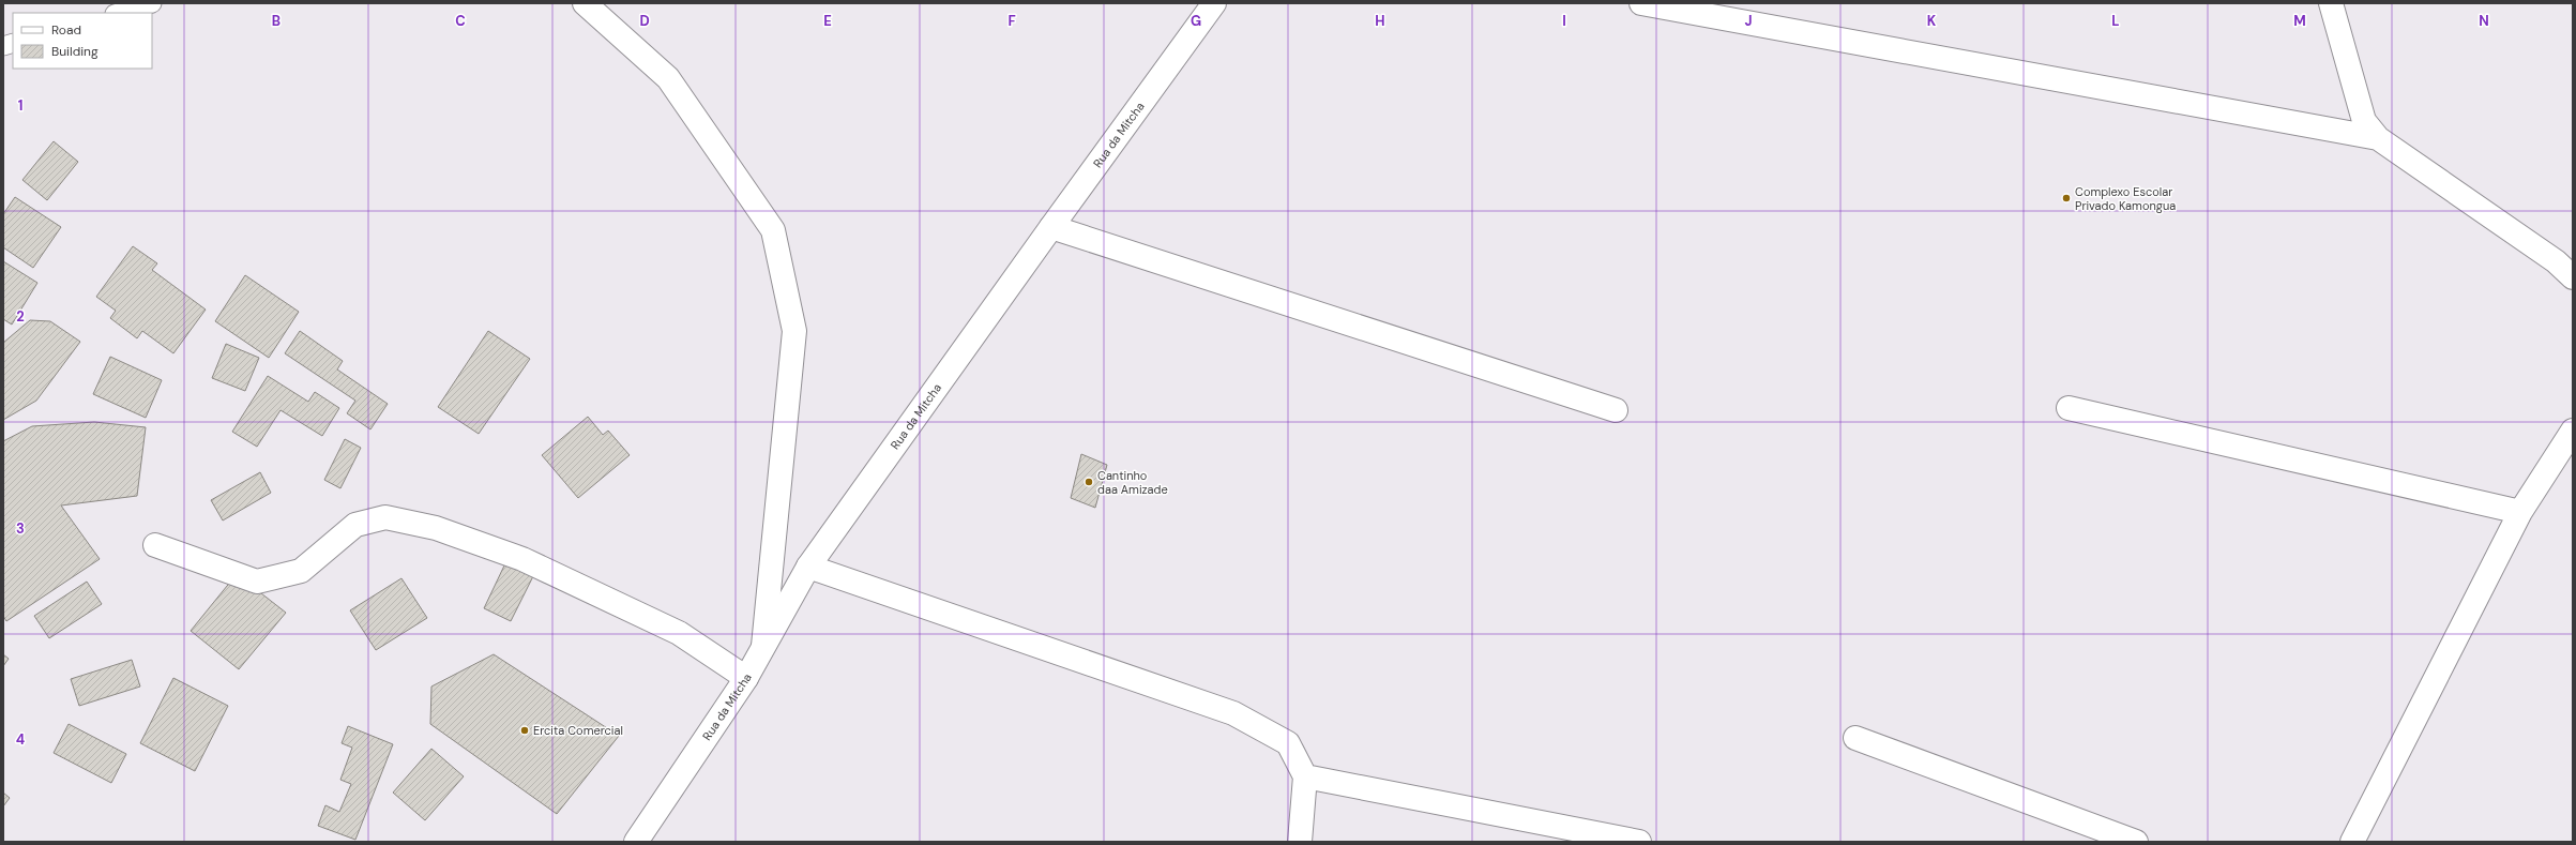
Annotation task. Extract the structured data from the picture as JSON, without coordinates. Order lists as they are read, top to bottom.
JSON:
{
  "streets": {
    "street": ["Rua da Mitcha"]
  },
  "places": ["Complexo Escolar Privado Kamongua", "Cantinho daa Amizade", "Ercita Comercial"],
  "legend": ["Road", "Building"],
  "grid": {
    "columns": [
      "B",
      "C",
      "D",
      "E",
      "F",
      "G",
      "H",
      "I",
      "J",
      "K",
      "L",
      "M",
      "N"
    ],
    "rows": [
      "1",
      "2",
      "3",
      "4"
    ]
  }
}
